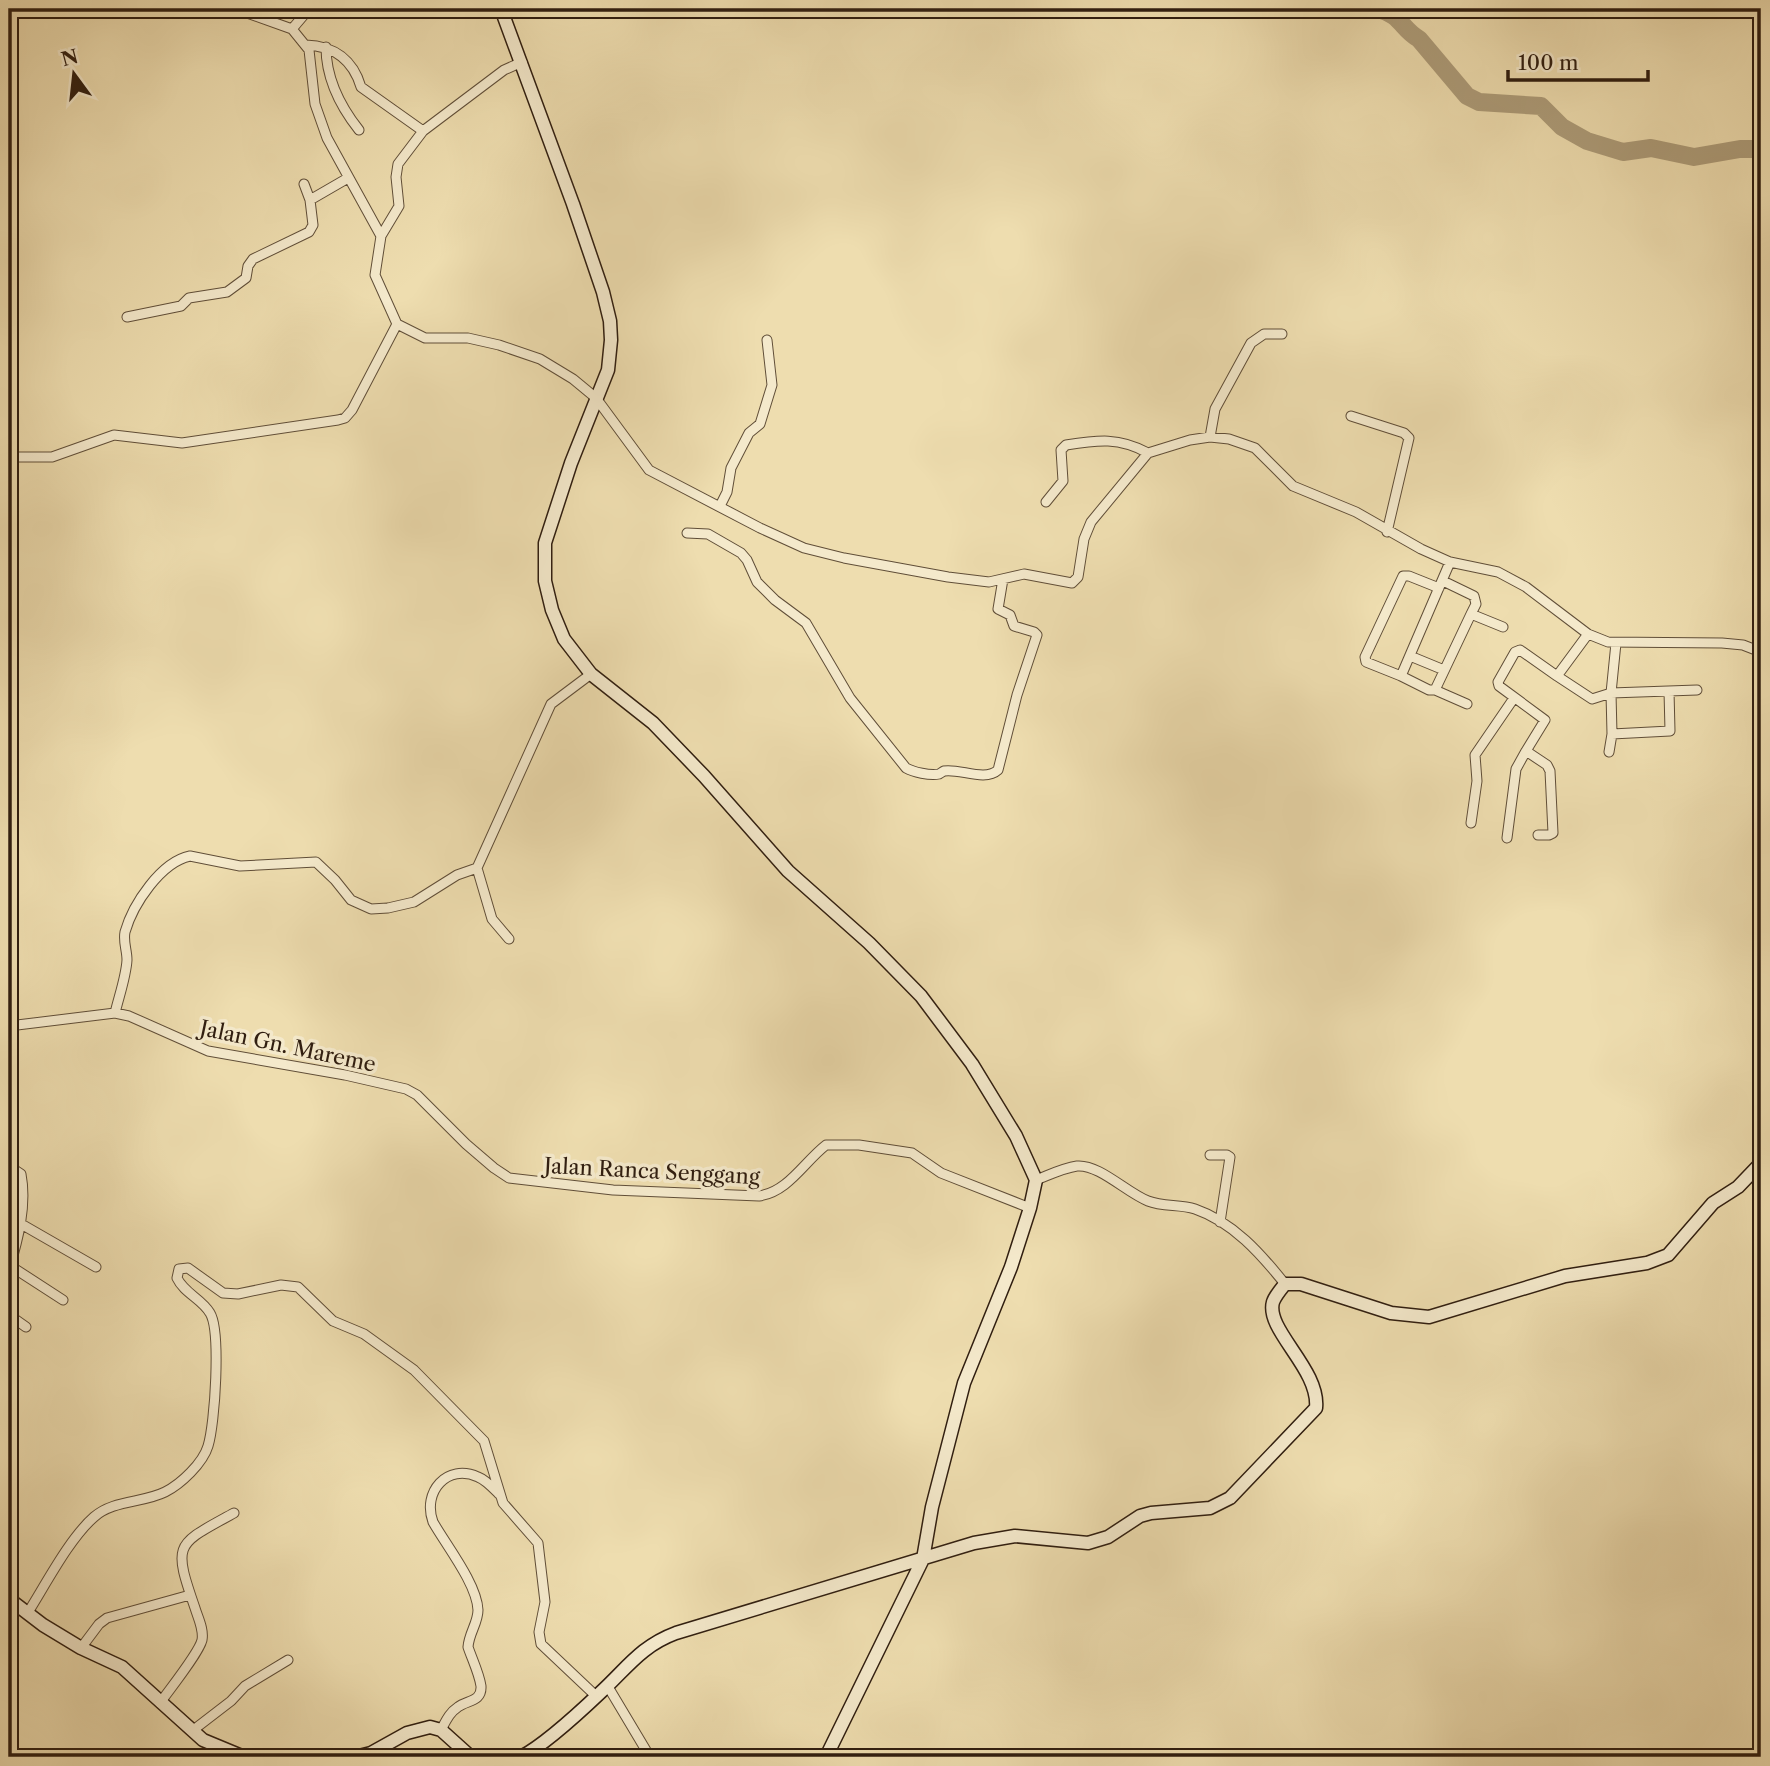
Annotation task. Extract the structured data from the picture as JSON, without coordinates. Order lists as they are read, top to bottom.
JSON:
{
  "streets": {
    "street": ["Jalan Gn. Mareme", "Jalan Ranca Senggang"]
  },
  "crossings": [
    ["Jalan Gn. Mareme", "Jalan Ranca Senggang"]
  ],
  "scale_bar": "100 m",
  "north": "top"
}
